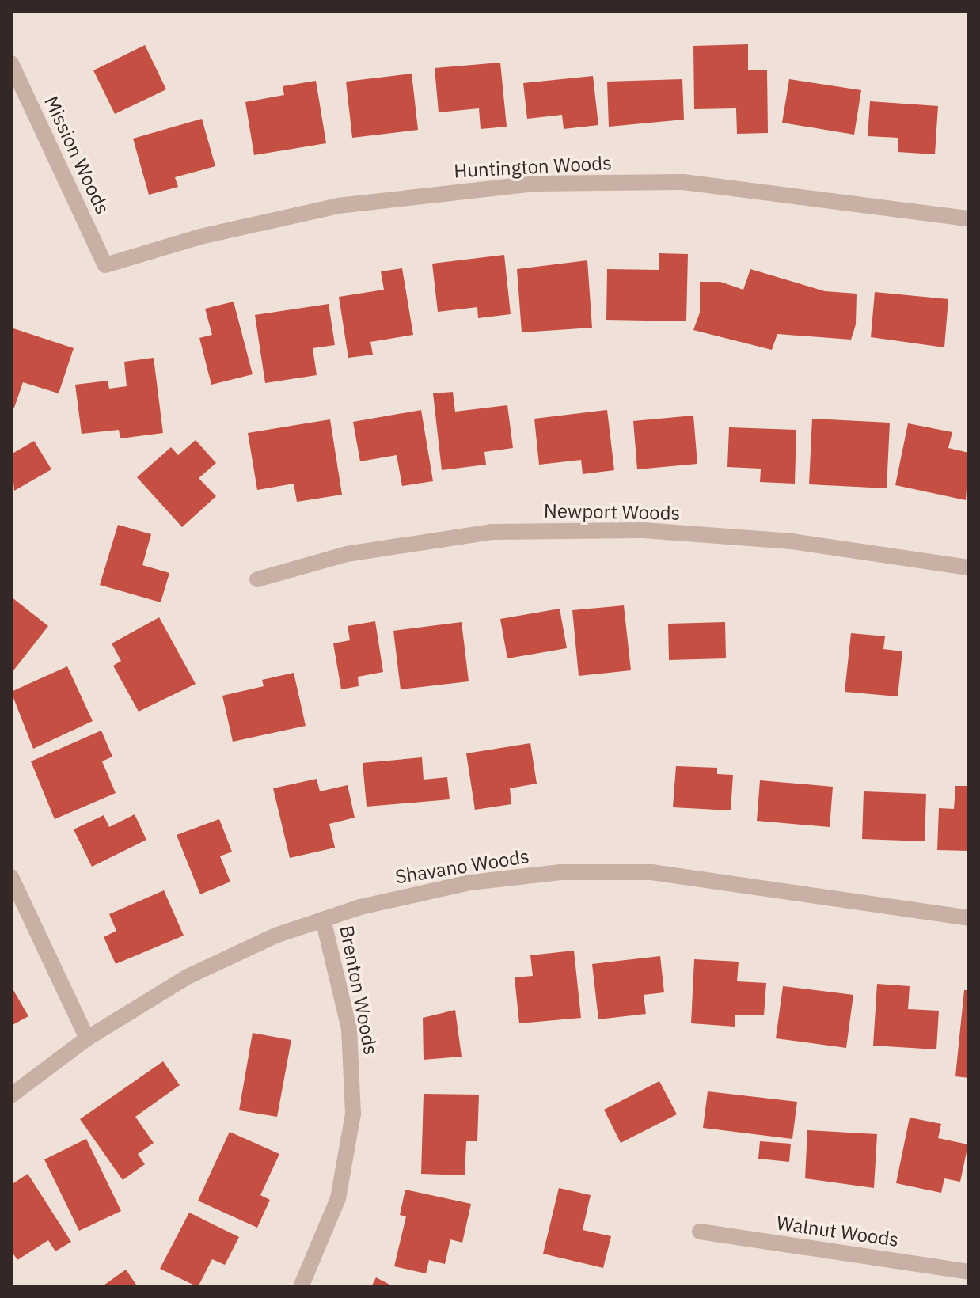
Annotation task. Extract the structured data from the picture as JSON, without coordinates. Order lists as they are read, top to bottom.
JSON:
{
  "streets": {
    "street": [
      "Mission Woods",
      "Huntington Woods",
      "Newport Woods",
      "Shavano Woods",
      "Brenton Woods",
      "Walnut Woods"
    ]
  },
  "crossings": [
    ["Mission Woods", "Huntington Woods"],
    ["Shavano Woods", "Brenton Woods"]
  ]
}
